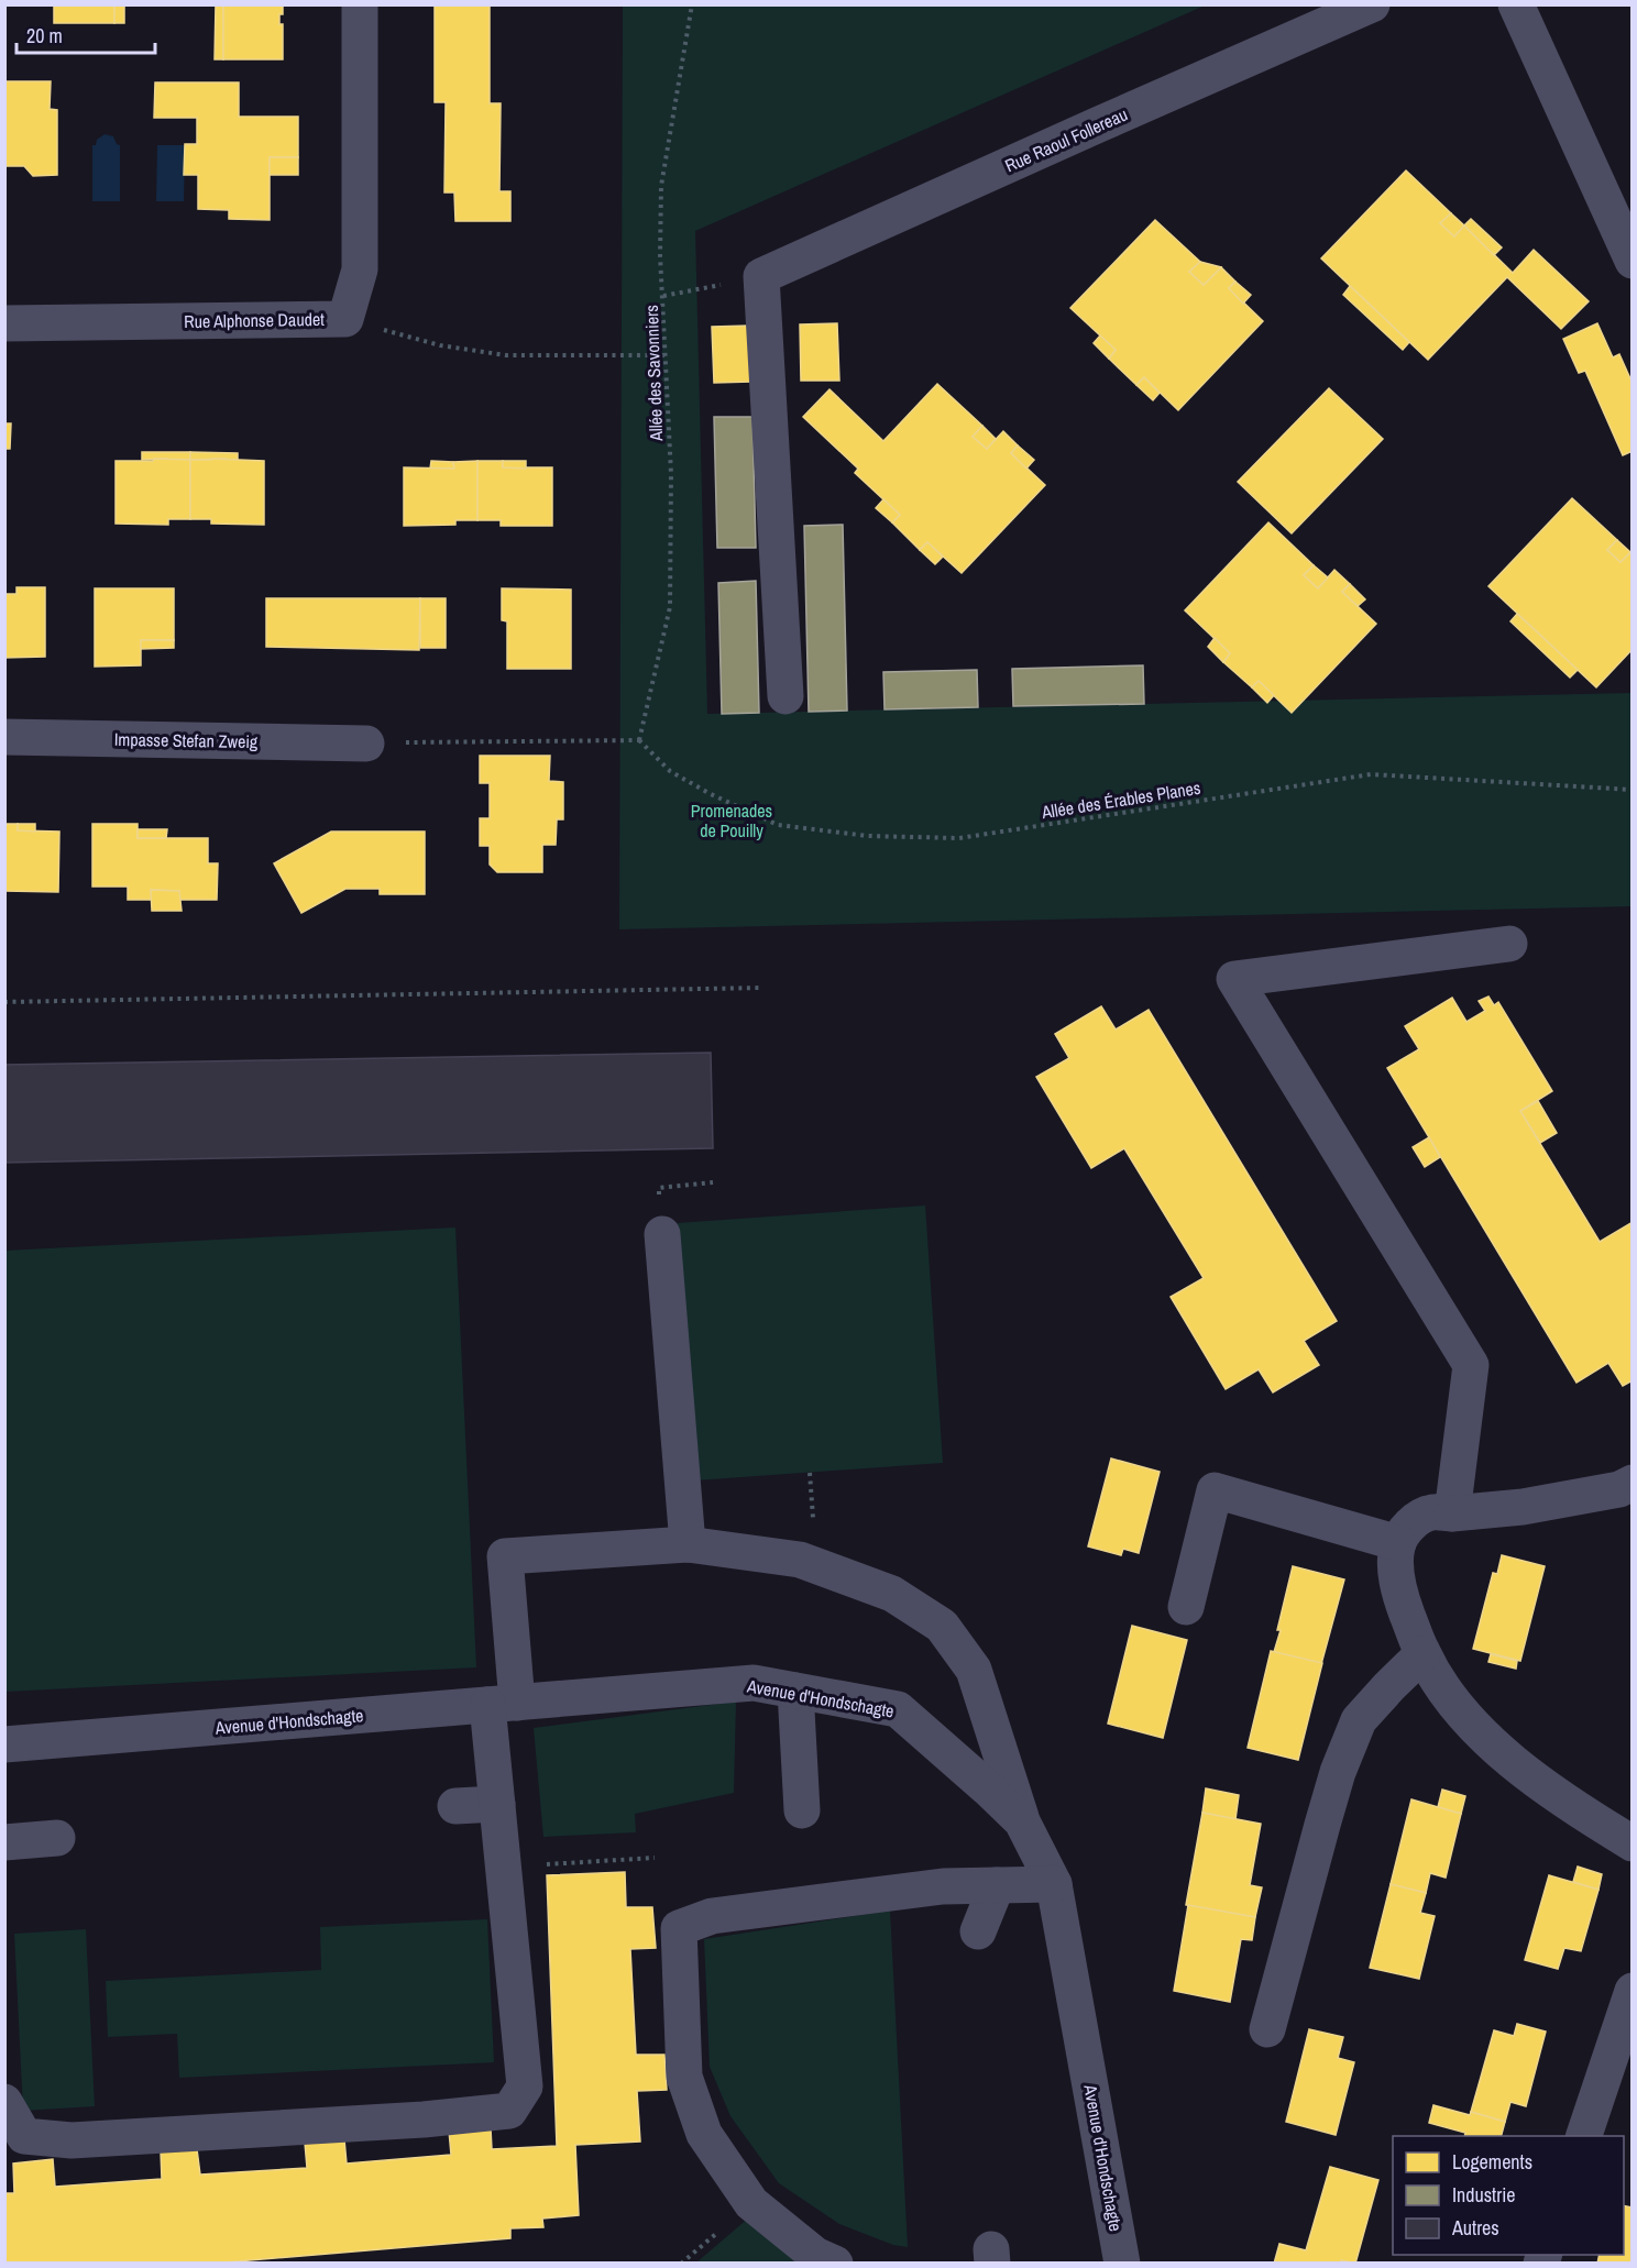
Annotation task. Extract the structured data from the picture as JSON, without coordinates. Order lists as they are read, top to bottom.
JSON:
{
  "streets": {
    "street": [
      "Rue Raoul Follereau",
      "Rue Alphonse Daudet",
      "Impasse Stefan Zweig",
      "Avenue d'Hondschagte"
    ],
    "path": ["Allée des Savonniers", "Allée des Érables Planes"]
  },
  "crossings": [
    ["Allée des Savonniers", "Allée des Érables Planes"]
  ],
  "parks": ["Promenades de Pouilly"],
  "legend": ["Logements", "Industrie", "Autres"],
  "scale_bar": "20 m"
}
